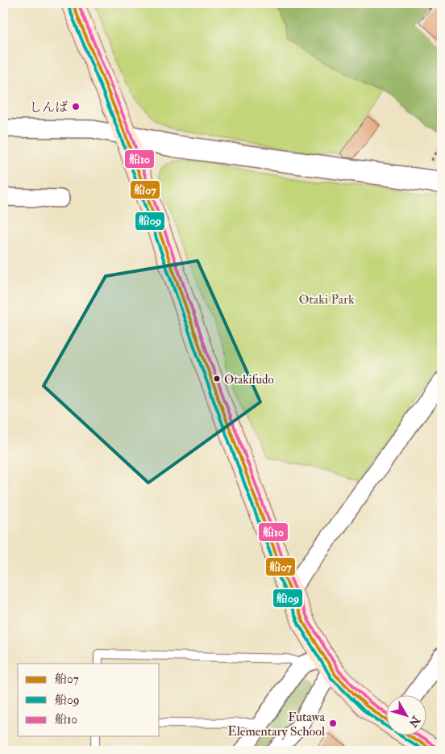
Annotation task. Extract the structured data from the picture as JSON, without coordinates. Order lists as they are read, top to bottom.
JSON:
{
  "parks": ["Otaki Park"],
  "places": ["しんば", "Otakifudo", "Futawa Elementary School"],
  "lines": ["transit line 船07", "transit line 船10", "transit line 船09"],
  "legend": ["船07", "船09", "船10"],
  "north": "bottom right"
}
